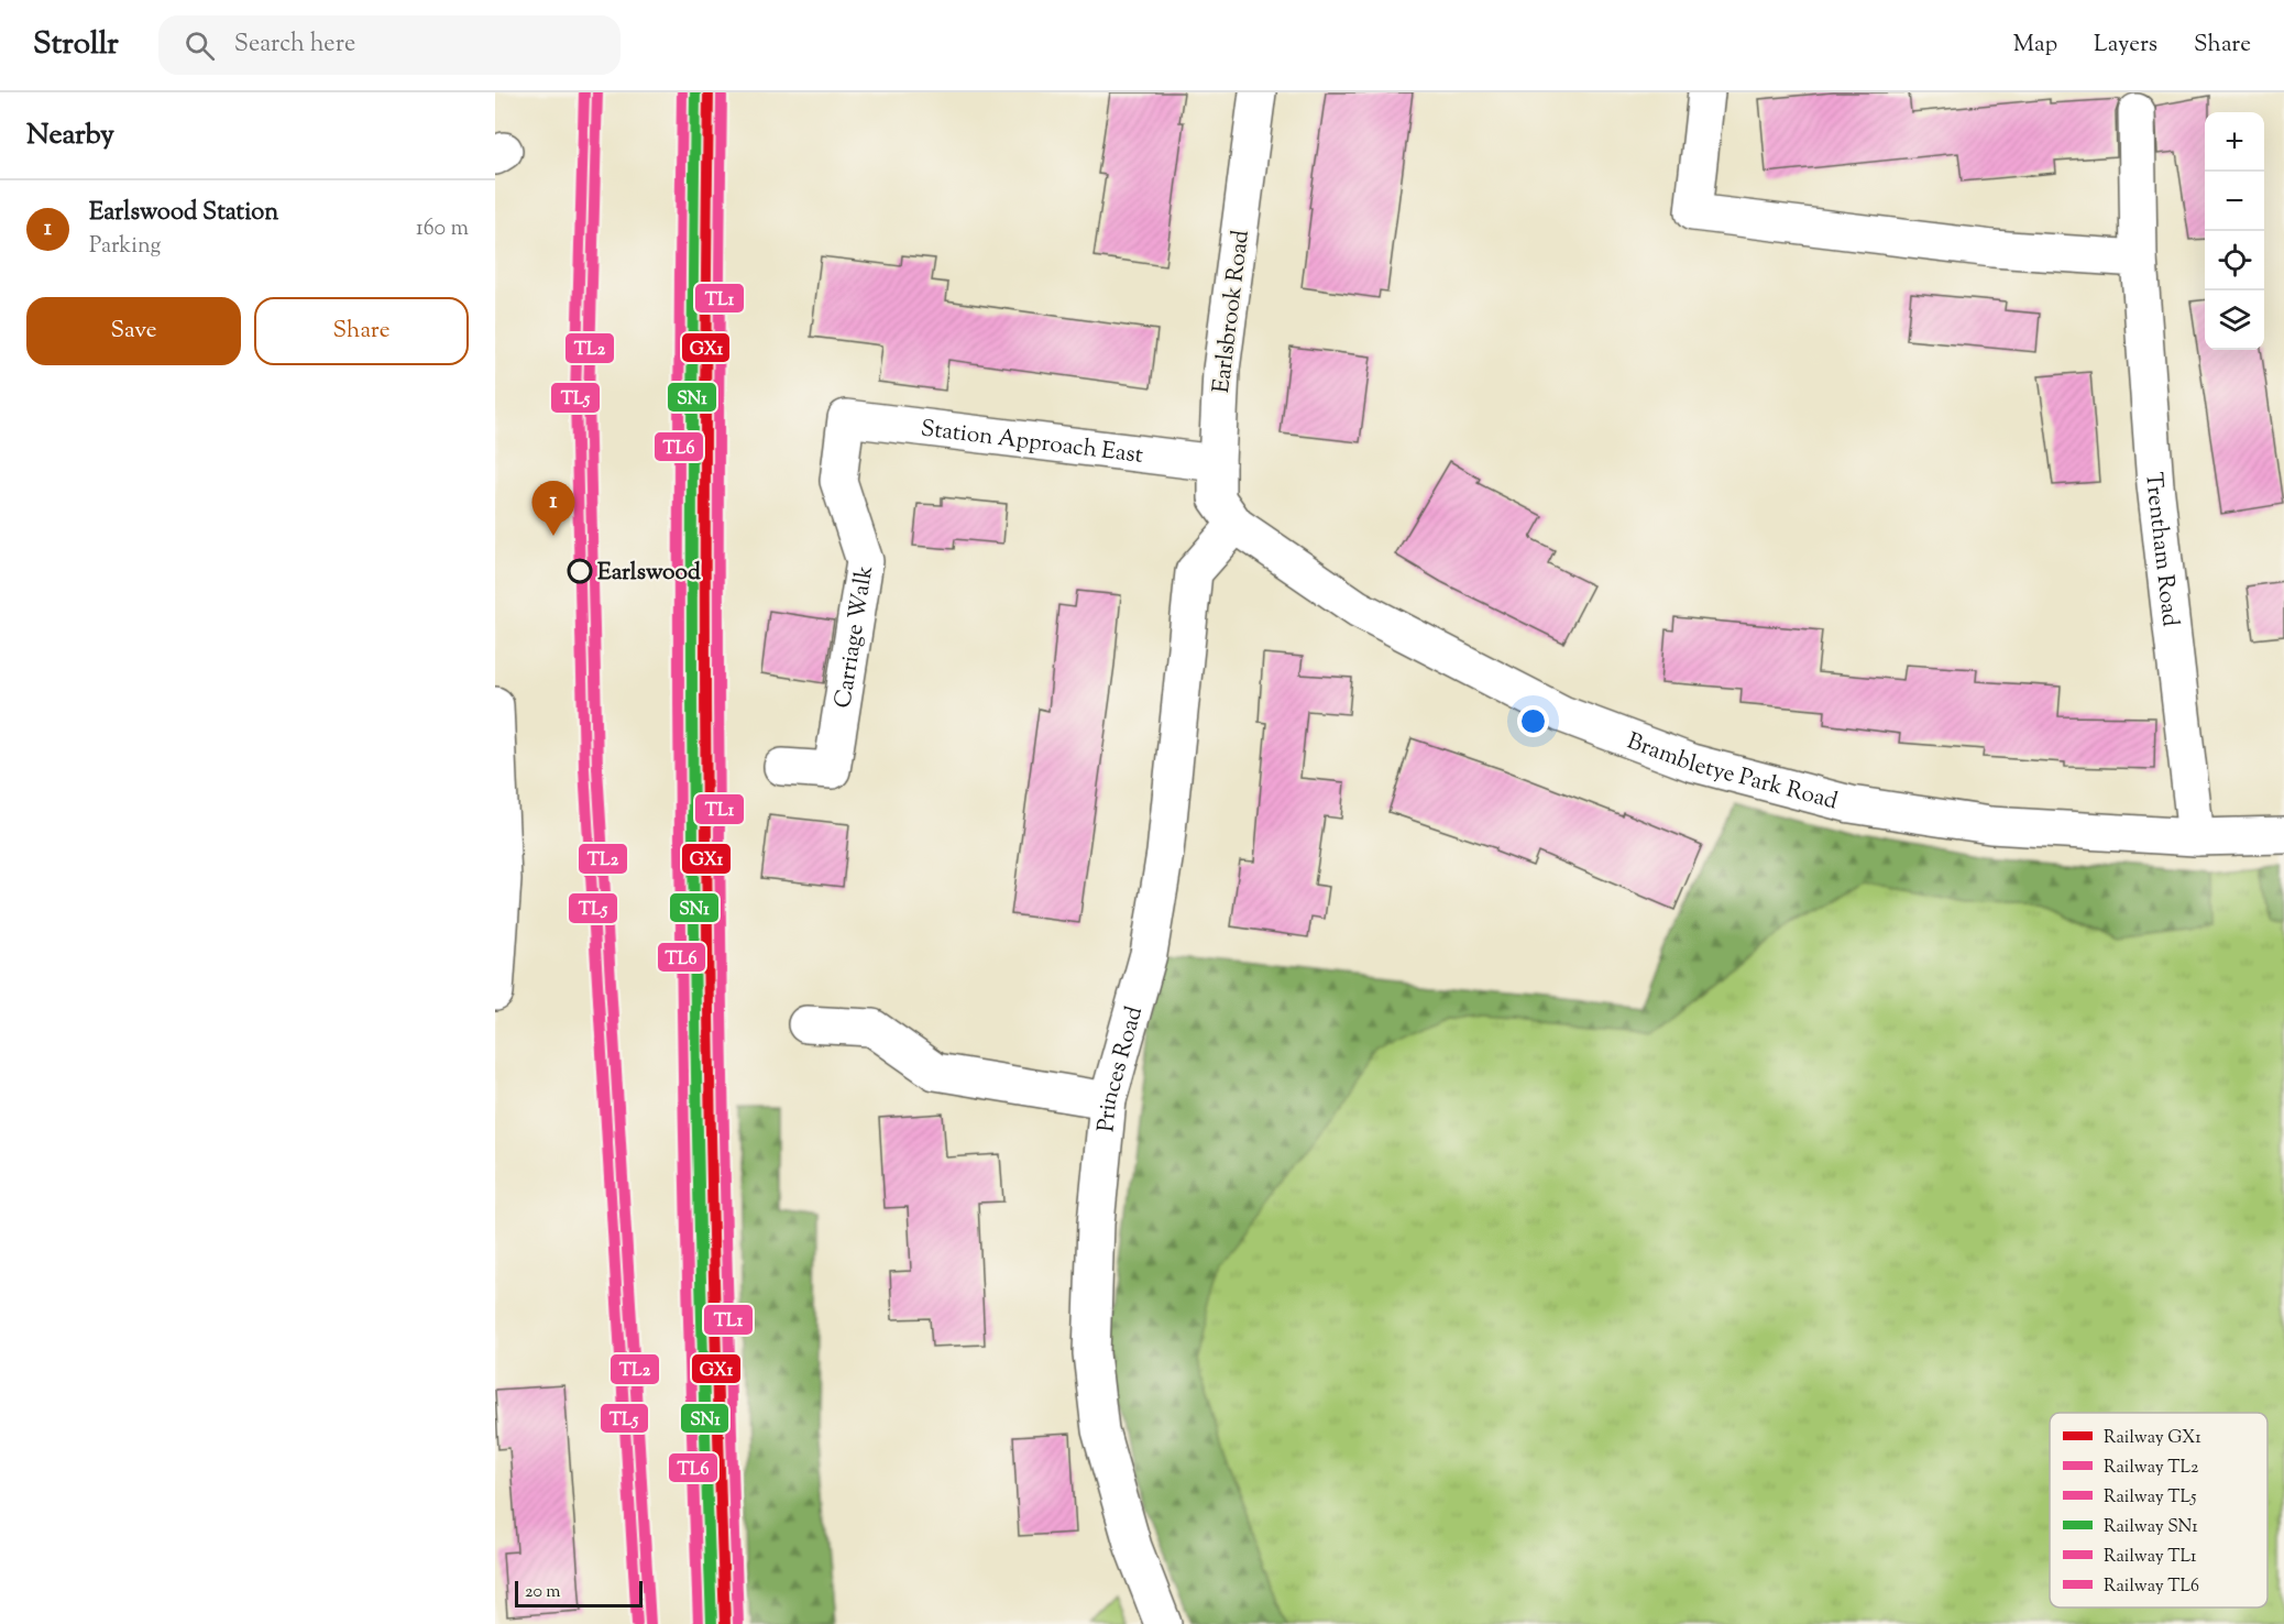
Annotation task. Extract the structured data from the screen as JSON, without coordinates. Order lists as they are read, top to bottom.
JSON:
{
  "streets": {
    "street": [
      "Earlsbrook Road",
      "Station Approach East",
      "Trentham Road",
      "Carriage Walk",
      "Brambletye Park Road",
      "Princes Road"
    ]
  },
  "crossings": [
    ["Earlsbrook Road", "Station Approach East"],
    ["Earlsbrook Road", "Brambletye Park Road"],
    ["Earlsbrook Road", "Princes Road"],
    ["Station Approach East", "Carriage Walk"],
    ["Trentham Road", "Brambletye Park Road"],
    ["Brambletye Park Road", "Princes Road"]
  ],
  "places": ["Earlswood"],
  "lines": [
    "rail line GX1",
    "rail line TL2",
    "rail line TL5",
    "rail line SN1",
    "rail line TL1",
    "rail line TL6"
  ],
  "legend": [
    "Railway GX1",
    "Railway TL2",
    "Railway TL5",
    "Railway SN1",
    "Railway TL1",
    "Railway TL6"
  ],
  "scale_bar": "20 m",
  "page": {
    "header": "Strollr",
    "search": "Search here",
    "nav": ["Map", "Layers", "Share"],
    "heading": "Nearby",
    "map_buttons": ["+", "−"],
    "list": [
      {
        "mark": "1",
        "name": "Earlswood Station",
        "note": "Parking",
        "value": "160 m"
      }
    ],
    "buttons": ["Save", "Share"],
    "pins": "1",
    "scale": "20 m"
  }
}
